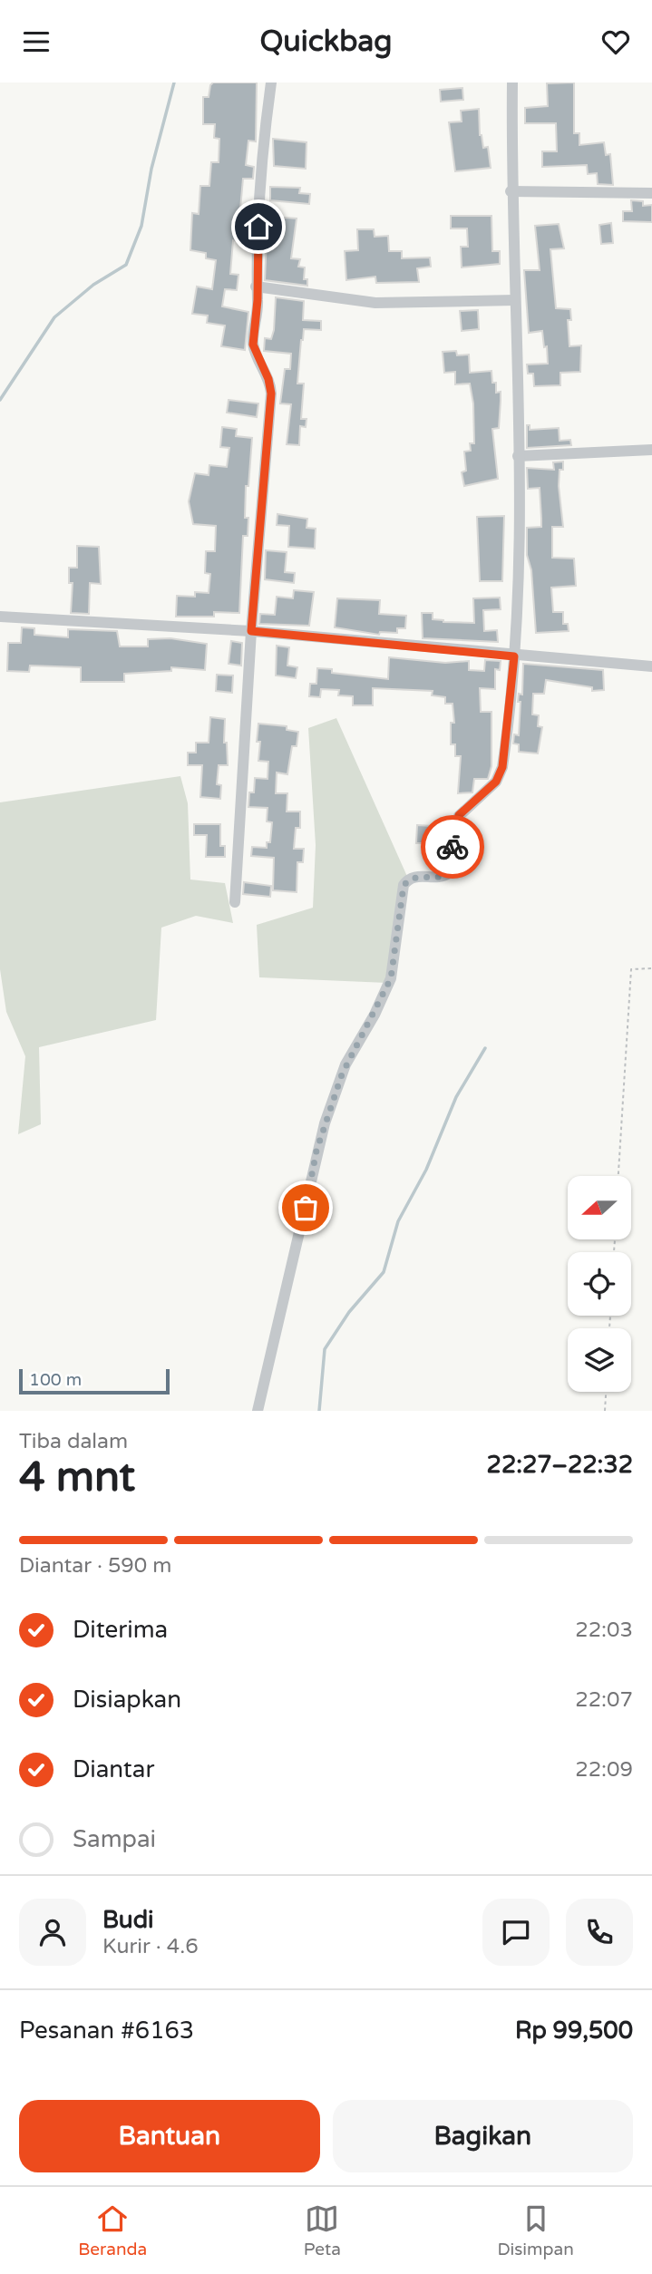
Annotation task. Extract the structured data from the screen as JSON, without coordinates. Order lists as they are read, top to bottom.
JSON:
{
  "scale_bar": "100 m",
  "north": "left",
  "page": {
    "header": "Quickbag",
    "scale": "100 m",
    "heading": ["4 mnt", "Tiba dalam", "22:27–22:32"],
    "panel": [
      "Budi",
      "Kurir · 4.6",
      "Pesanan #6163",
      "Rp 99,500"
    ],
    "bar": "Diantar · 590 m",
    "list": [
      ["Diterima", "22:03"],
      ["Disiapkan", "22:07"],
      ["Diantar", "22:09"],
      "Sampai"
    ],
    "buttons": ["Bantuan", "Bagikan"],
    "tabs": ["Beranda", "Peta", "Disimpan"]
  }
}
